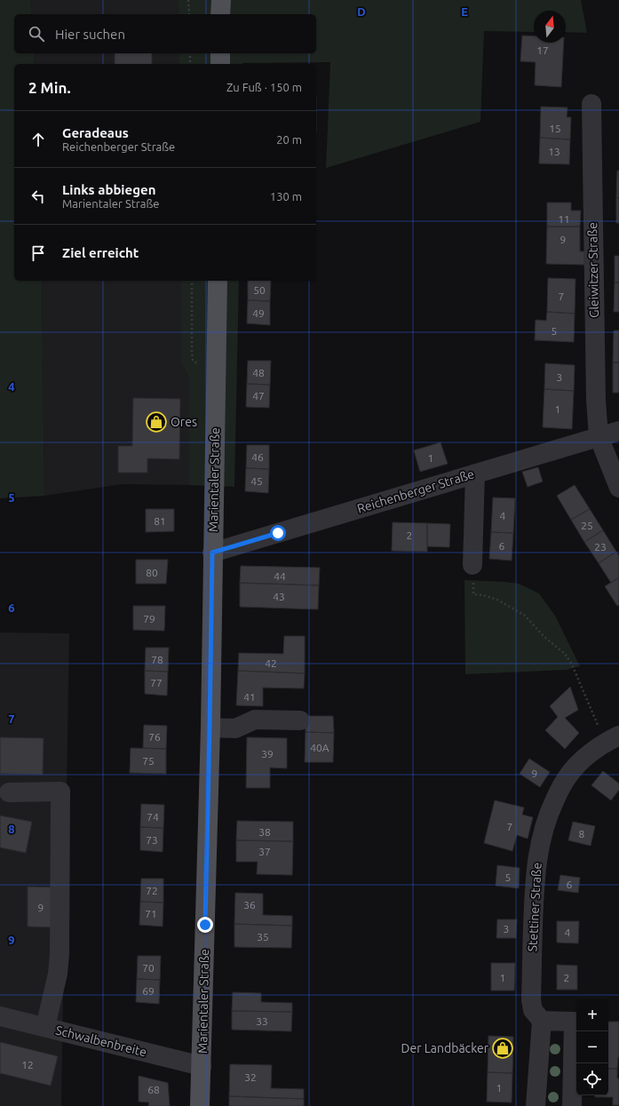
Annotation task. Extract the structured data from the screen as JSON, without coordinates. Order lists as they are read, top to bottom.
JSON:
{
  "streets": {
    "main road": ["Marientaler Straße"],
    "street": [
      "Gleiwitzer Straße",
      "Reichenberger Straße",
      "Stettiner Straße",
      "Schwalbenbreite"
    ]
  },
  "crossings": [
    ["Gleiwitzer Straße", "Reichenberger Straße"],
    ["Marientaler Straße", "Reichenberger Straße"],
    ["Marientaler Straße", "Schwalbenbreite"]
  ],
  "places": {
    "shop": ["Ores", "Der Landbäcker"]
  },
  "house_numbers": [
    "17",
    "15",
    "13",
    "11",
    "9",
    "50",
    "7",
    "49",
    "5",
    "48",
    "3",
    "47",
    "1",
    "46",
    "1",
    "45",
    "4",
    "81",
    "25",
    "2",
    "6",
    "23",
    "80",
    "44",
    "43",
    "79",
    "78",
    "42",
    "77",
    "41",
    "76",
    "40A",
    "39",
    "75",
    "9",
    "74",
    "7",
    "38",
    "8",
    "73",
    "37",
    "5",
    "6",
    "72",
    "36",
    "9",
    "71",
    "3",
    "4",
    "35",
    "70",
    "1",
    "2",
    "69",
    "33",
    "12",
    "32",
    "1",
    "68"
  ],
  "north": "top",
  "page": {
    "search": "Hier suchen",
    "heading": ["2 Min.", "Zu Fuß · 150 m"],
    "list": [
      ["Geradeaus", "Reichenberger Straße", "20 m"],
      ["Links abbiegen", "Marientaler Straße", "130 m"],
      "Ziel erreicht"
    ],
    "map_buttons": ["+", "−"]
  },
  "grid": {
    "columns": ["D", "E"],
    "rows": [
      "4",
      "5",
      "6",
      "7",
      "8",
      "9"
    ]
  }
}
